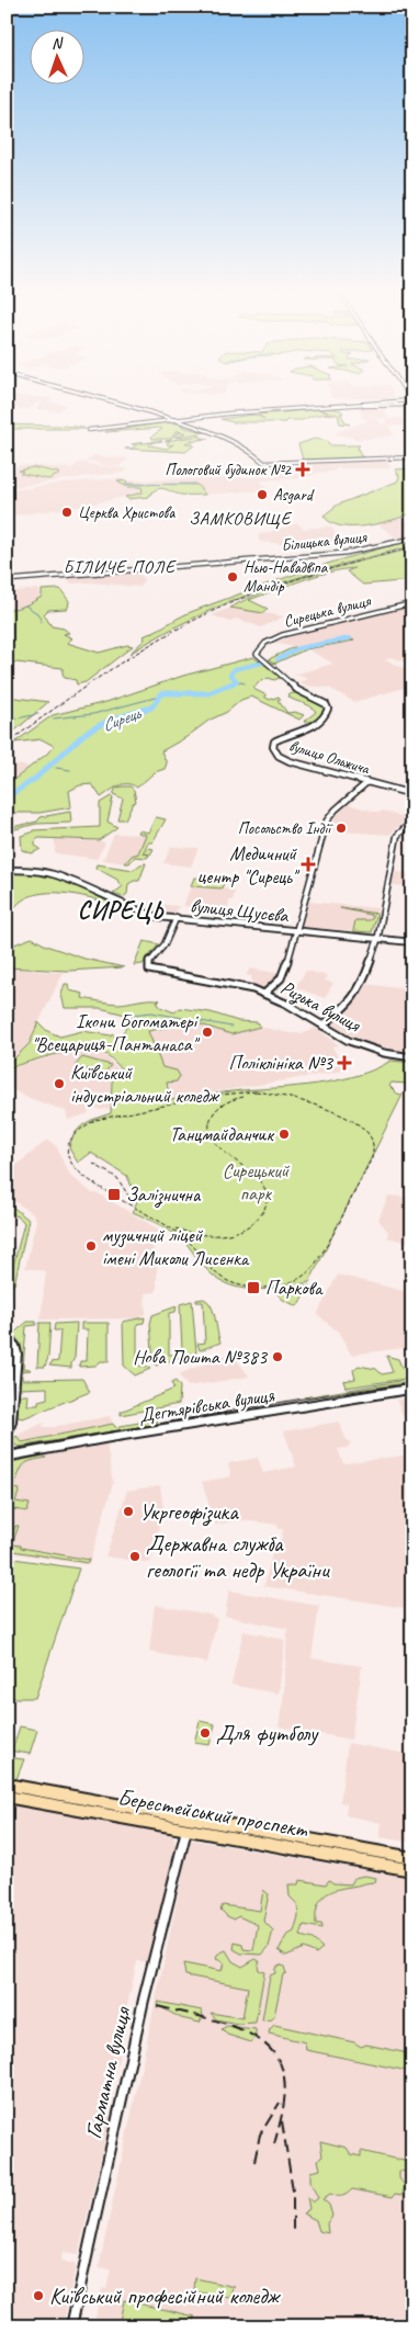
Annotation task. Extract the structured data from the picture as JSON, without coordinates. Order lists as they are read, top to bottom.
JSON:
{
  "streets": {
    "main road": [
      "Білицька вулиця",
      "Сирецька вулиця",
      "вулиця Ольжича",
      "вулиця Щусєва",
      "Дегтярівська вулиця",
      "Берестейський проспект"
    ],
    "street": ["Ризька вулиця", "Гарматна вулиця"]
  },
  "crossings": [
    ["Сирецька вулиця", "вулиця Ольжича"],
    ["вулиця Щусєва", "Ризька вулиця"],
    ["Берестейський проспект", "Гарматна вулиця"]
  ],
  "districts": ["ЗАМКОВИЩЕ", "БІЛИЧЕ ПОЛЕ", "СИРЕЦЬ"],
  "water": ["Сирець"],
  "parks": ["Сирецький парк"],
  "places": {
    "health": ["Пологовий будинок №2", "Медичний центр \"Сирець\"", "Поліклініка №3"],
    "other": [
      "Asgard",
      "Церква Христова",
      "Нью-Навадвіпа Мандір",
      "Посольство Індії",
      "Ікони Богоматері \"Всецариця-Пантанаса\"",
      "Київський індустріальний коледж",
      "Танцмайданчик",
      "музичний ліцей імені Миколи Лисенка",
      "Нова Пошта №383",
      "Укргеофізика",
      "Державна служба геології та недр України",
      "Для футболу",
      "Київський професійний коледж"
    ],
    "transit": ["Залізнична", "Паркова"]
  },
  "north": "top"
}
